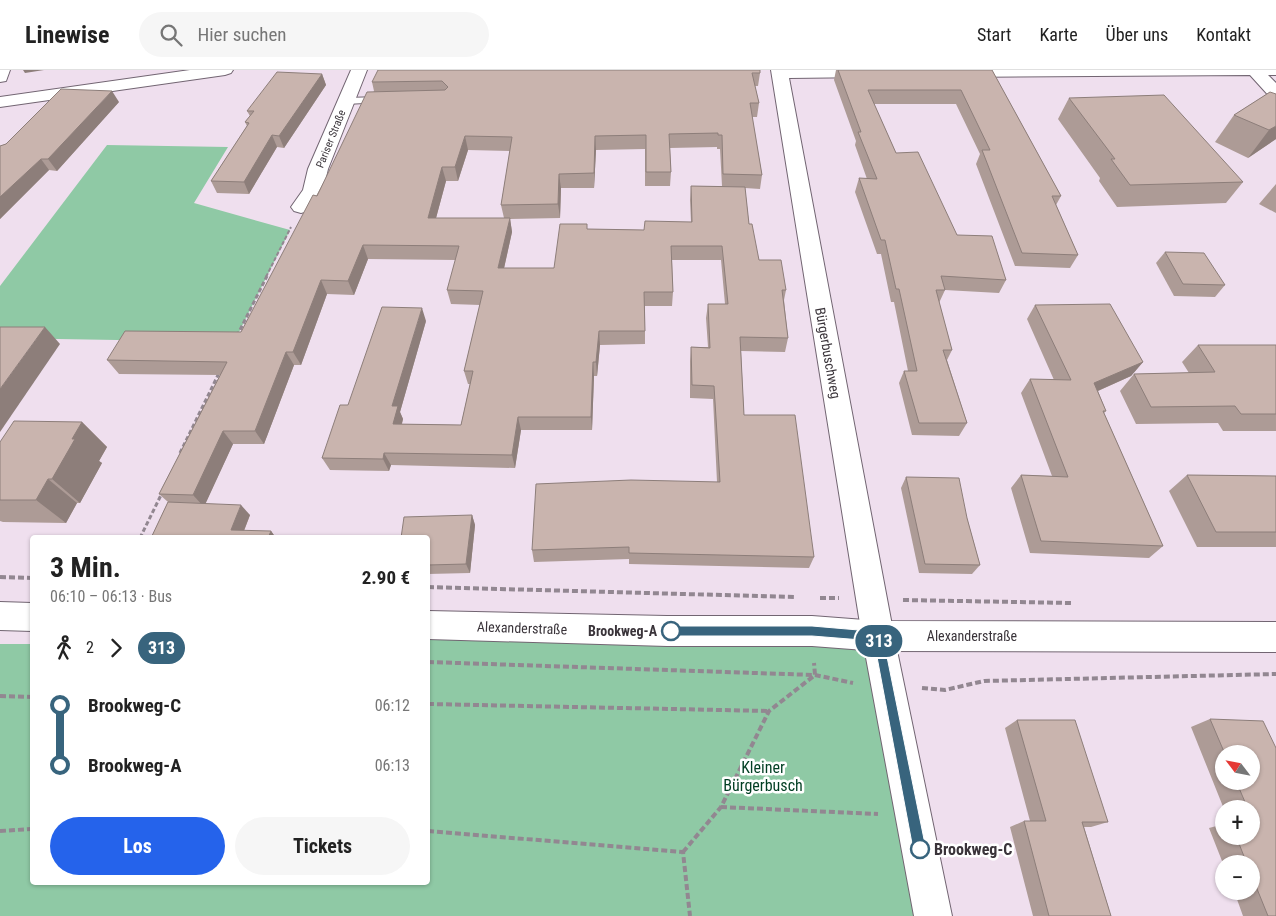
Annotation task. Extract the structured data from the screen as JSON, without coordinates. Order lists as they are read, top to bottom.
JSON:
{
  "streets": {
    "street": ["Pariser Straße", "Bürgerbuschweg", "Alexanderstraße"]
  },
  "crossings": [
    ["Bürgerbuschweg", "Alexanderstraße"]
  ],
  "parks": ["Kleiner Bürgerbusch"],
  "places": ["Brookweg-A", "Brookweg-C"],
  "lines": ["bus line 313"],
  "north": "top left",
  "page": {
    "header": "Linewise",
    "search": "Hier suchen",
    "nav": [
      "Start",
      "Karte",
      "Über uns",
      "Kontakt"
    ],
    "on_map": "313",
    "heading": ["3 Min.", "06:10 – 06:13 · Bus", "2.90 €"],
    "legs": ["2", "313"],
    "list": [
      {
        "name": "Brookweg-C",
        "value": "06:12"
      },
      {
        "name": "Brookweg-A",
        "value": "06:13"
      }
    ],
    "map_buttons": ["+", "−"],
    "buttons": ["Los", "Tickets"]
  }
}
